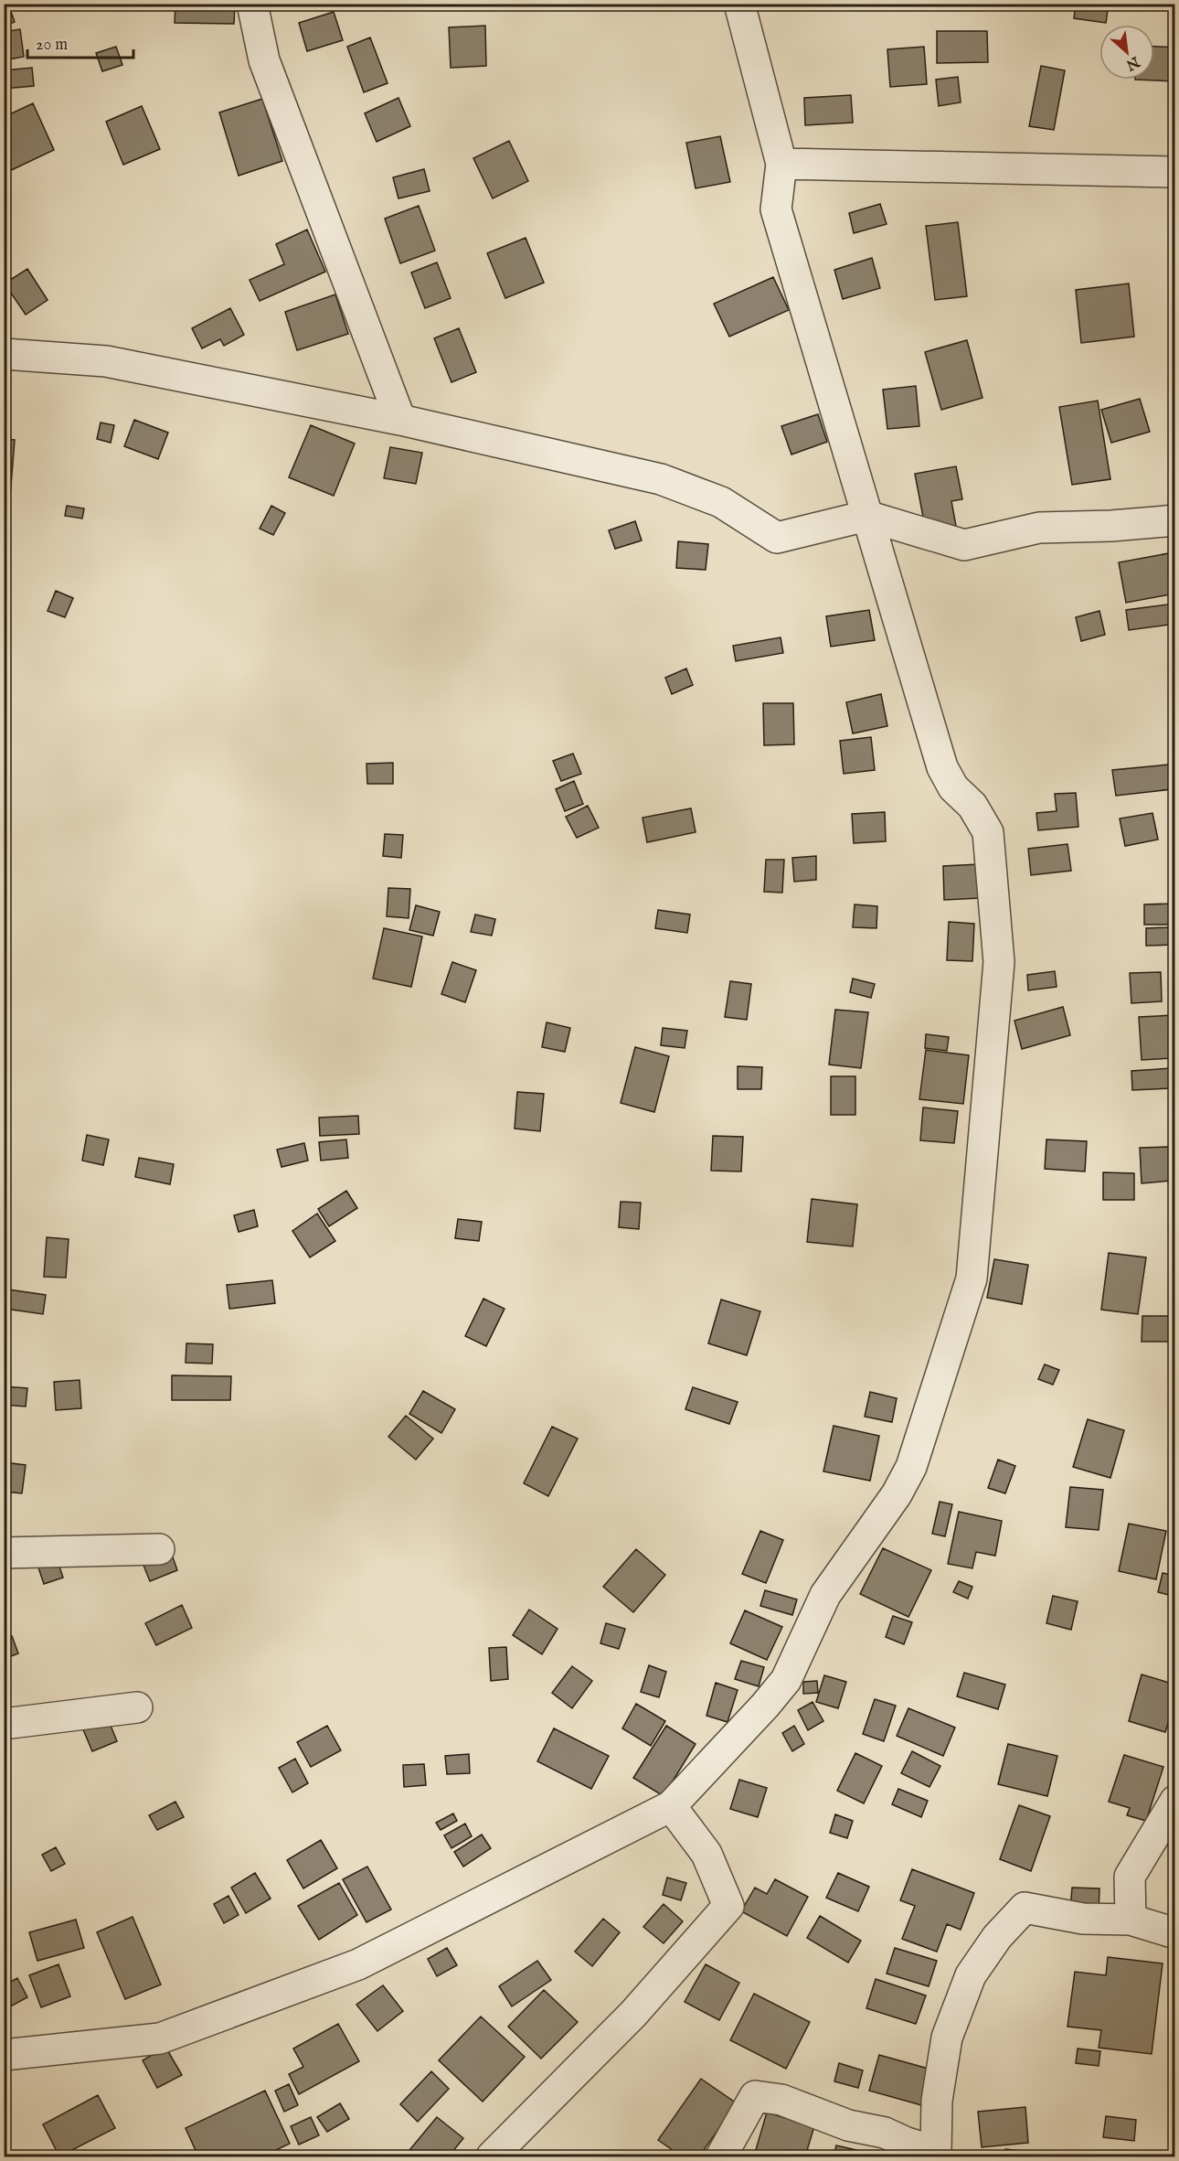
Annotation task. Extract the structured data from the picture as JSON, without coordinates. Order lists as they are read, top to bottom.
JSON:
{
  "scale_bar": "20 m",
  "north": "bottom right"
}
